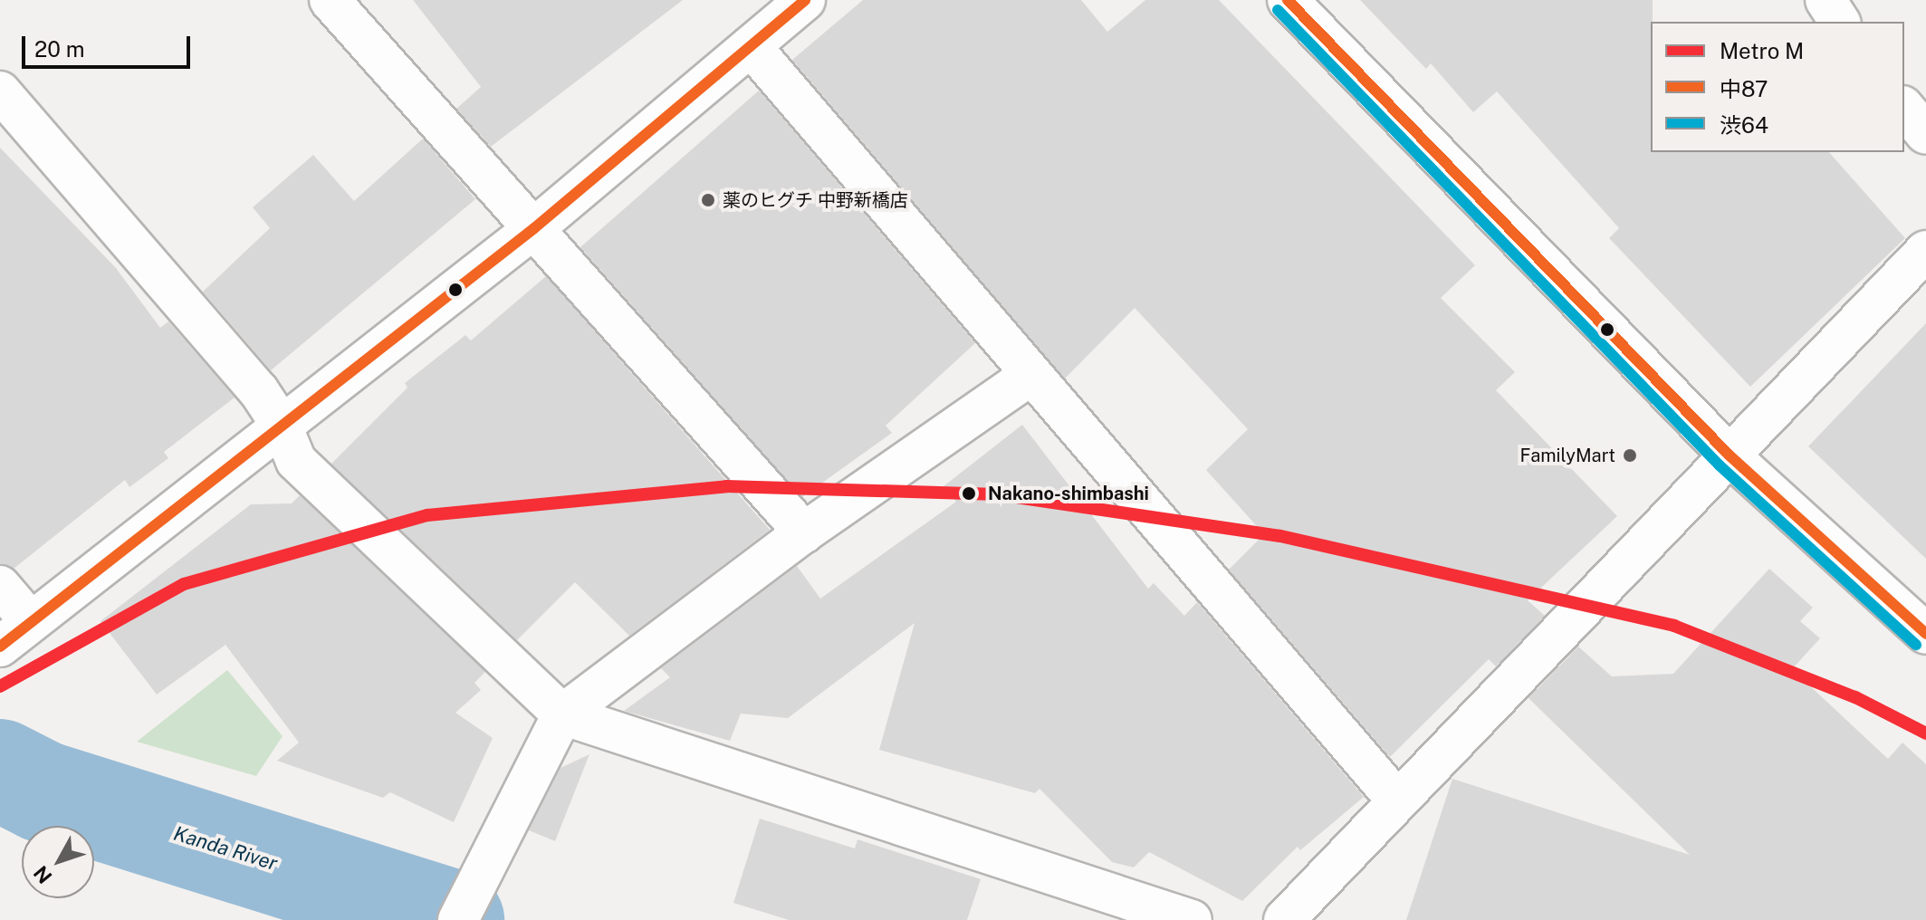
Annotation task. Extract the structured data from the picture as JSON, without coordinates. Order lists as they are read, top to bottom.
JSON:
{
  "water": ["Kanda River"],
  "places": ["薬のヒグチ 中野新橋店", "FamilyMart", "Nakano-shimbashi"],
  "lines": ["transit line 中87", "transit line 渋64", "metro line M"],
  "legend": ["Metro M", "中87", "渋64"],
  "scale_bar": "20 m",
  "north": "bottom left"
}
